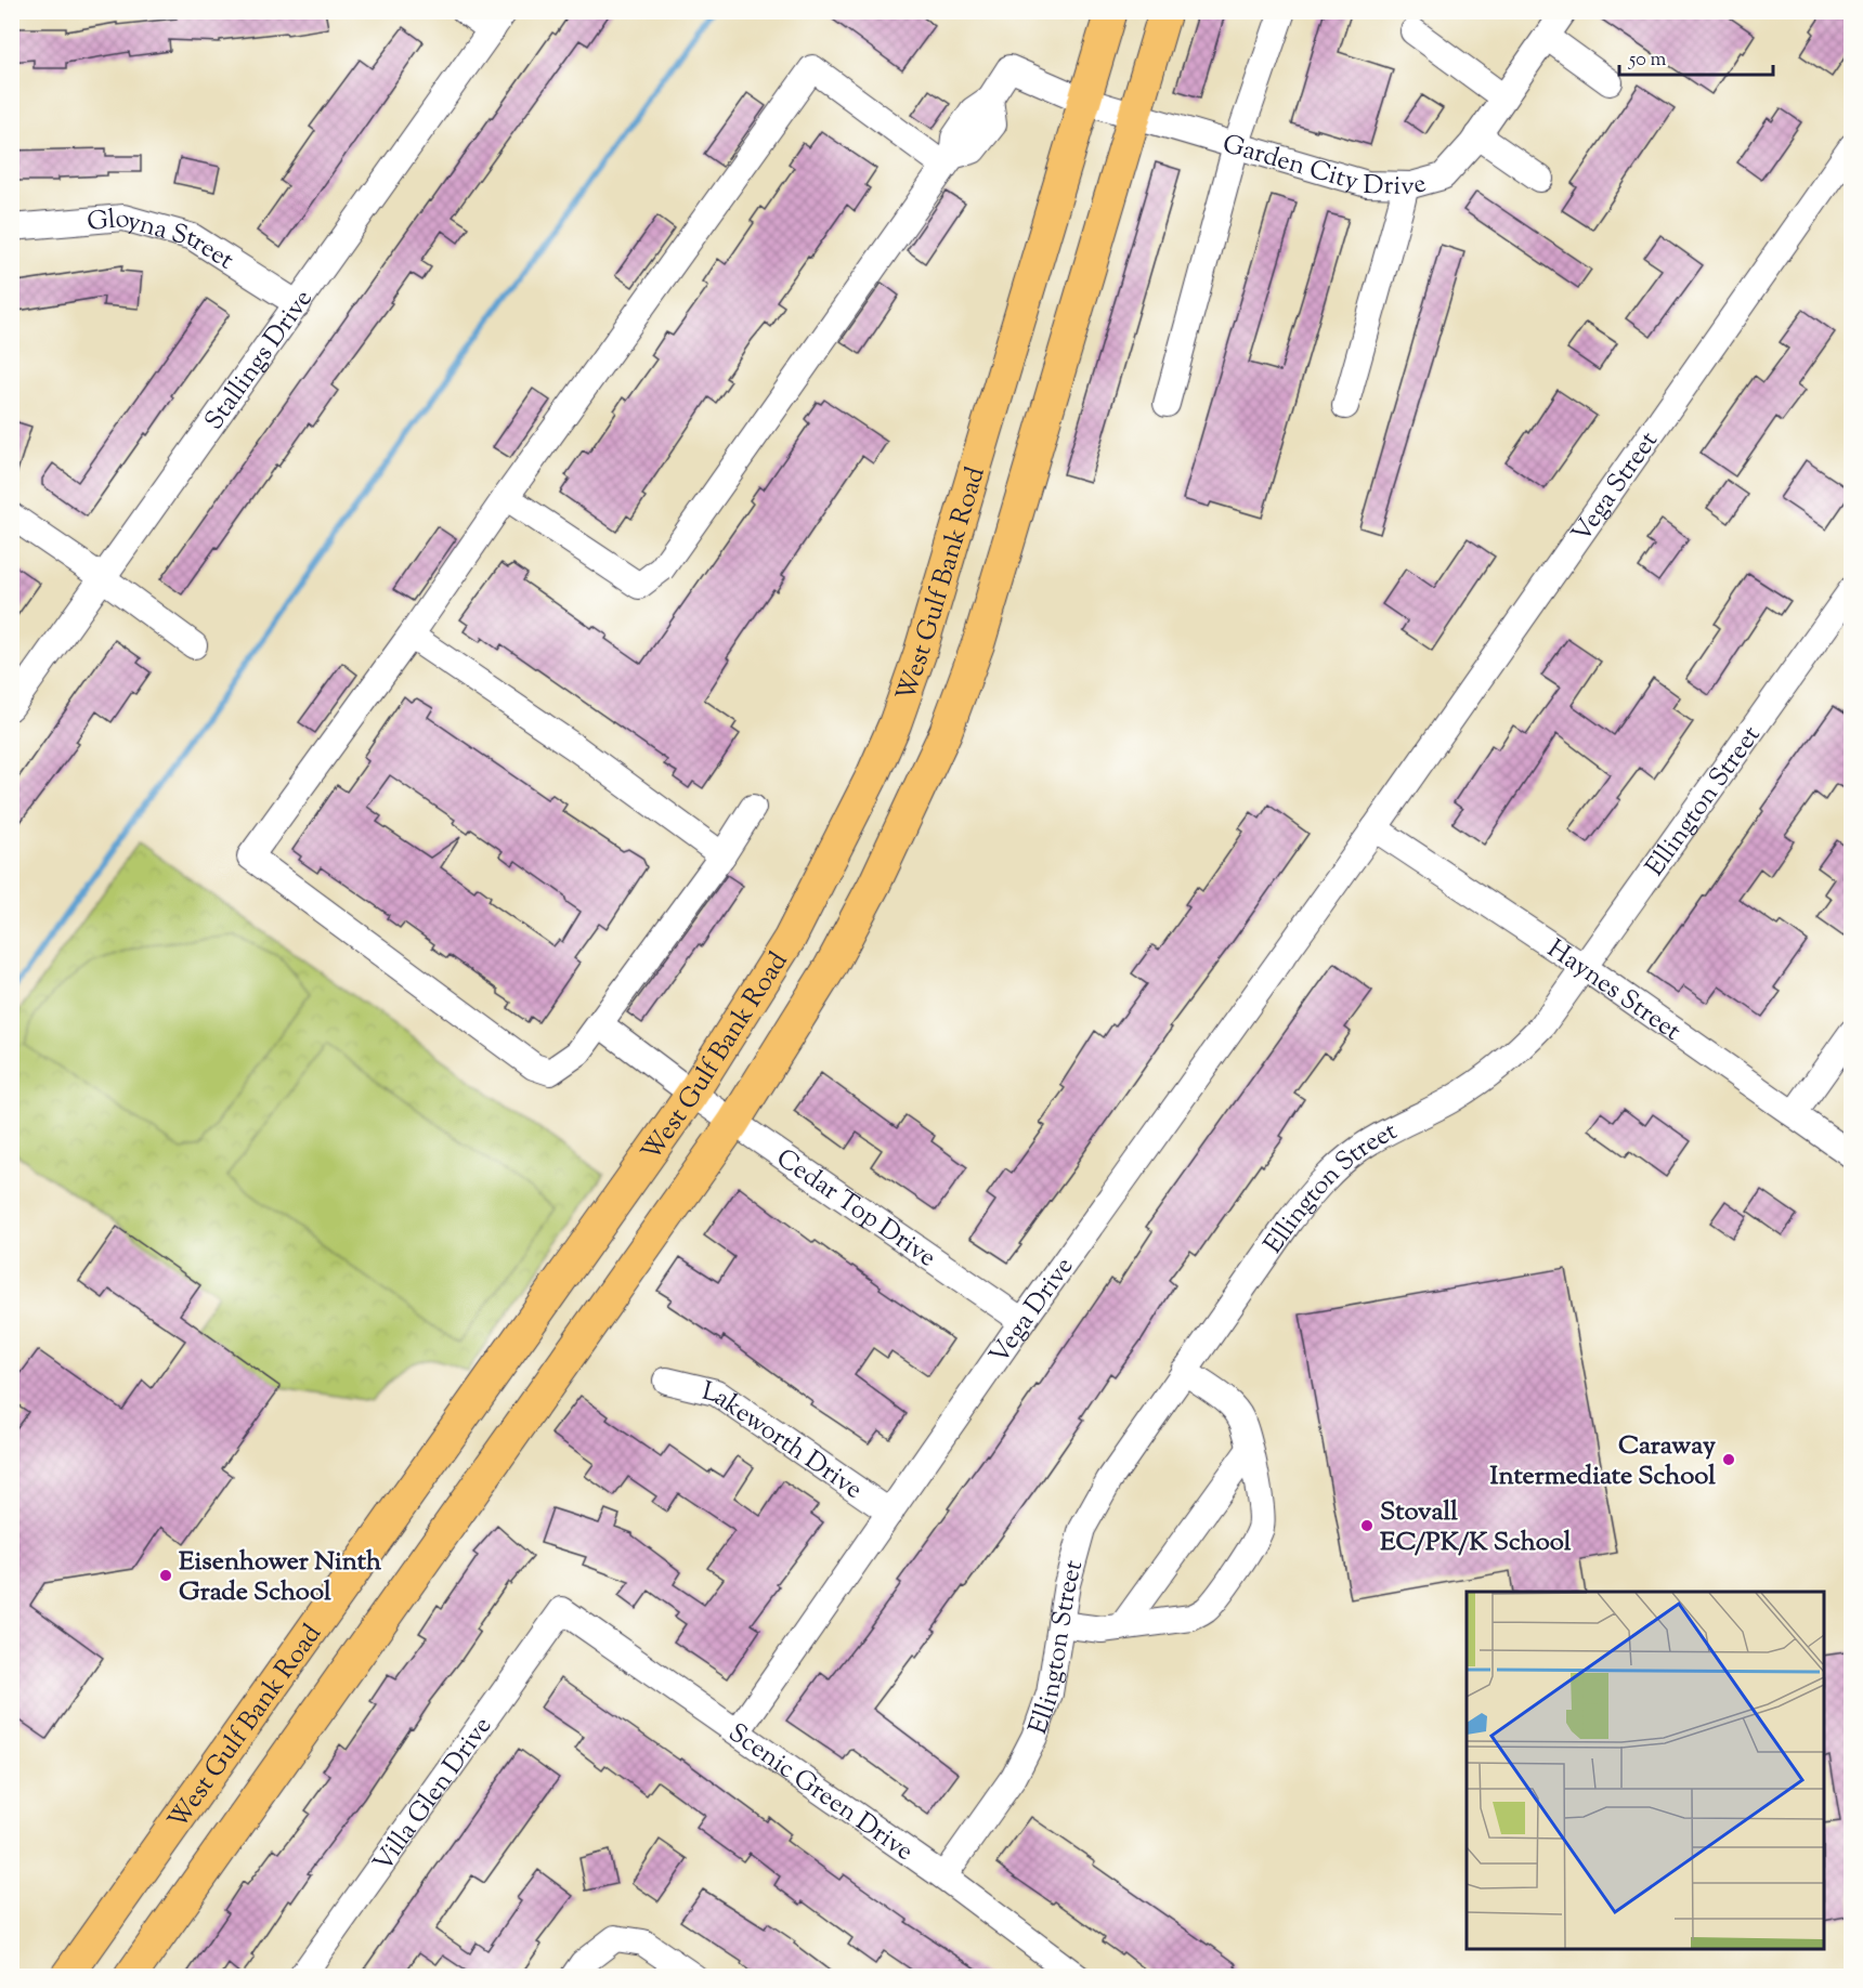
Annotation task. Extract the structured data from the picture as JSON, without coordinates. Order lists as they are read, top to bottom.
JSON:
{
  "streets": {
    "main road": ["West Gulf Bank Road"],
    "street": [
      "Garden City Drive",
      "Gloyna Street",
      "Stallings Drive",
      "Vega Street",
      "Ellington Street",
      "Haynes Street",
      "Cedar Top Drive",
      "Vega Drive",
      "Lakeworth Drive",
      "Scenic Green Drive",
      "Villa Glen Drive"
    ]
  },
  "crossings": [
    ["Garden City Drive", "West Gulf Bank Road"],
    ["Gloyna Street", "Stallings Drive"],
    ["Vega Street", "Haynes Street"],
    ["Vega Street", "Vega Drive"],
    ["West Gulf Bank Road", "Cedar Top Drive"],
    ["Ellington Street", "Haynes Street"],
    ["Ellington Street", "Scenic Green Drive"],
    ["Cedar Top Drive", "Vega Drive"],
    ["Vega Drive", "Lakeworth Drive"],
    ["Vega Drive", "Scenic Green Drive"],
    ["Scenic Green Drive", "Villa Glen Drive"]
  ],
  "places": ["Caraway Intermediate School", "Stovall EC/PK/K School", "Eisenhower Ninth Grade School"],
  "scale_bar": "50 m"
}
